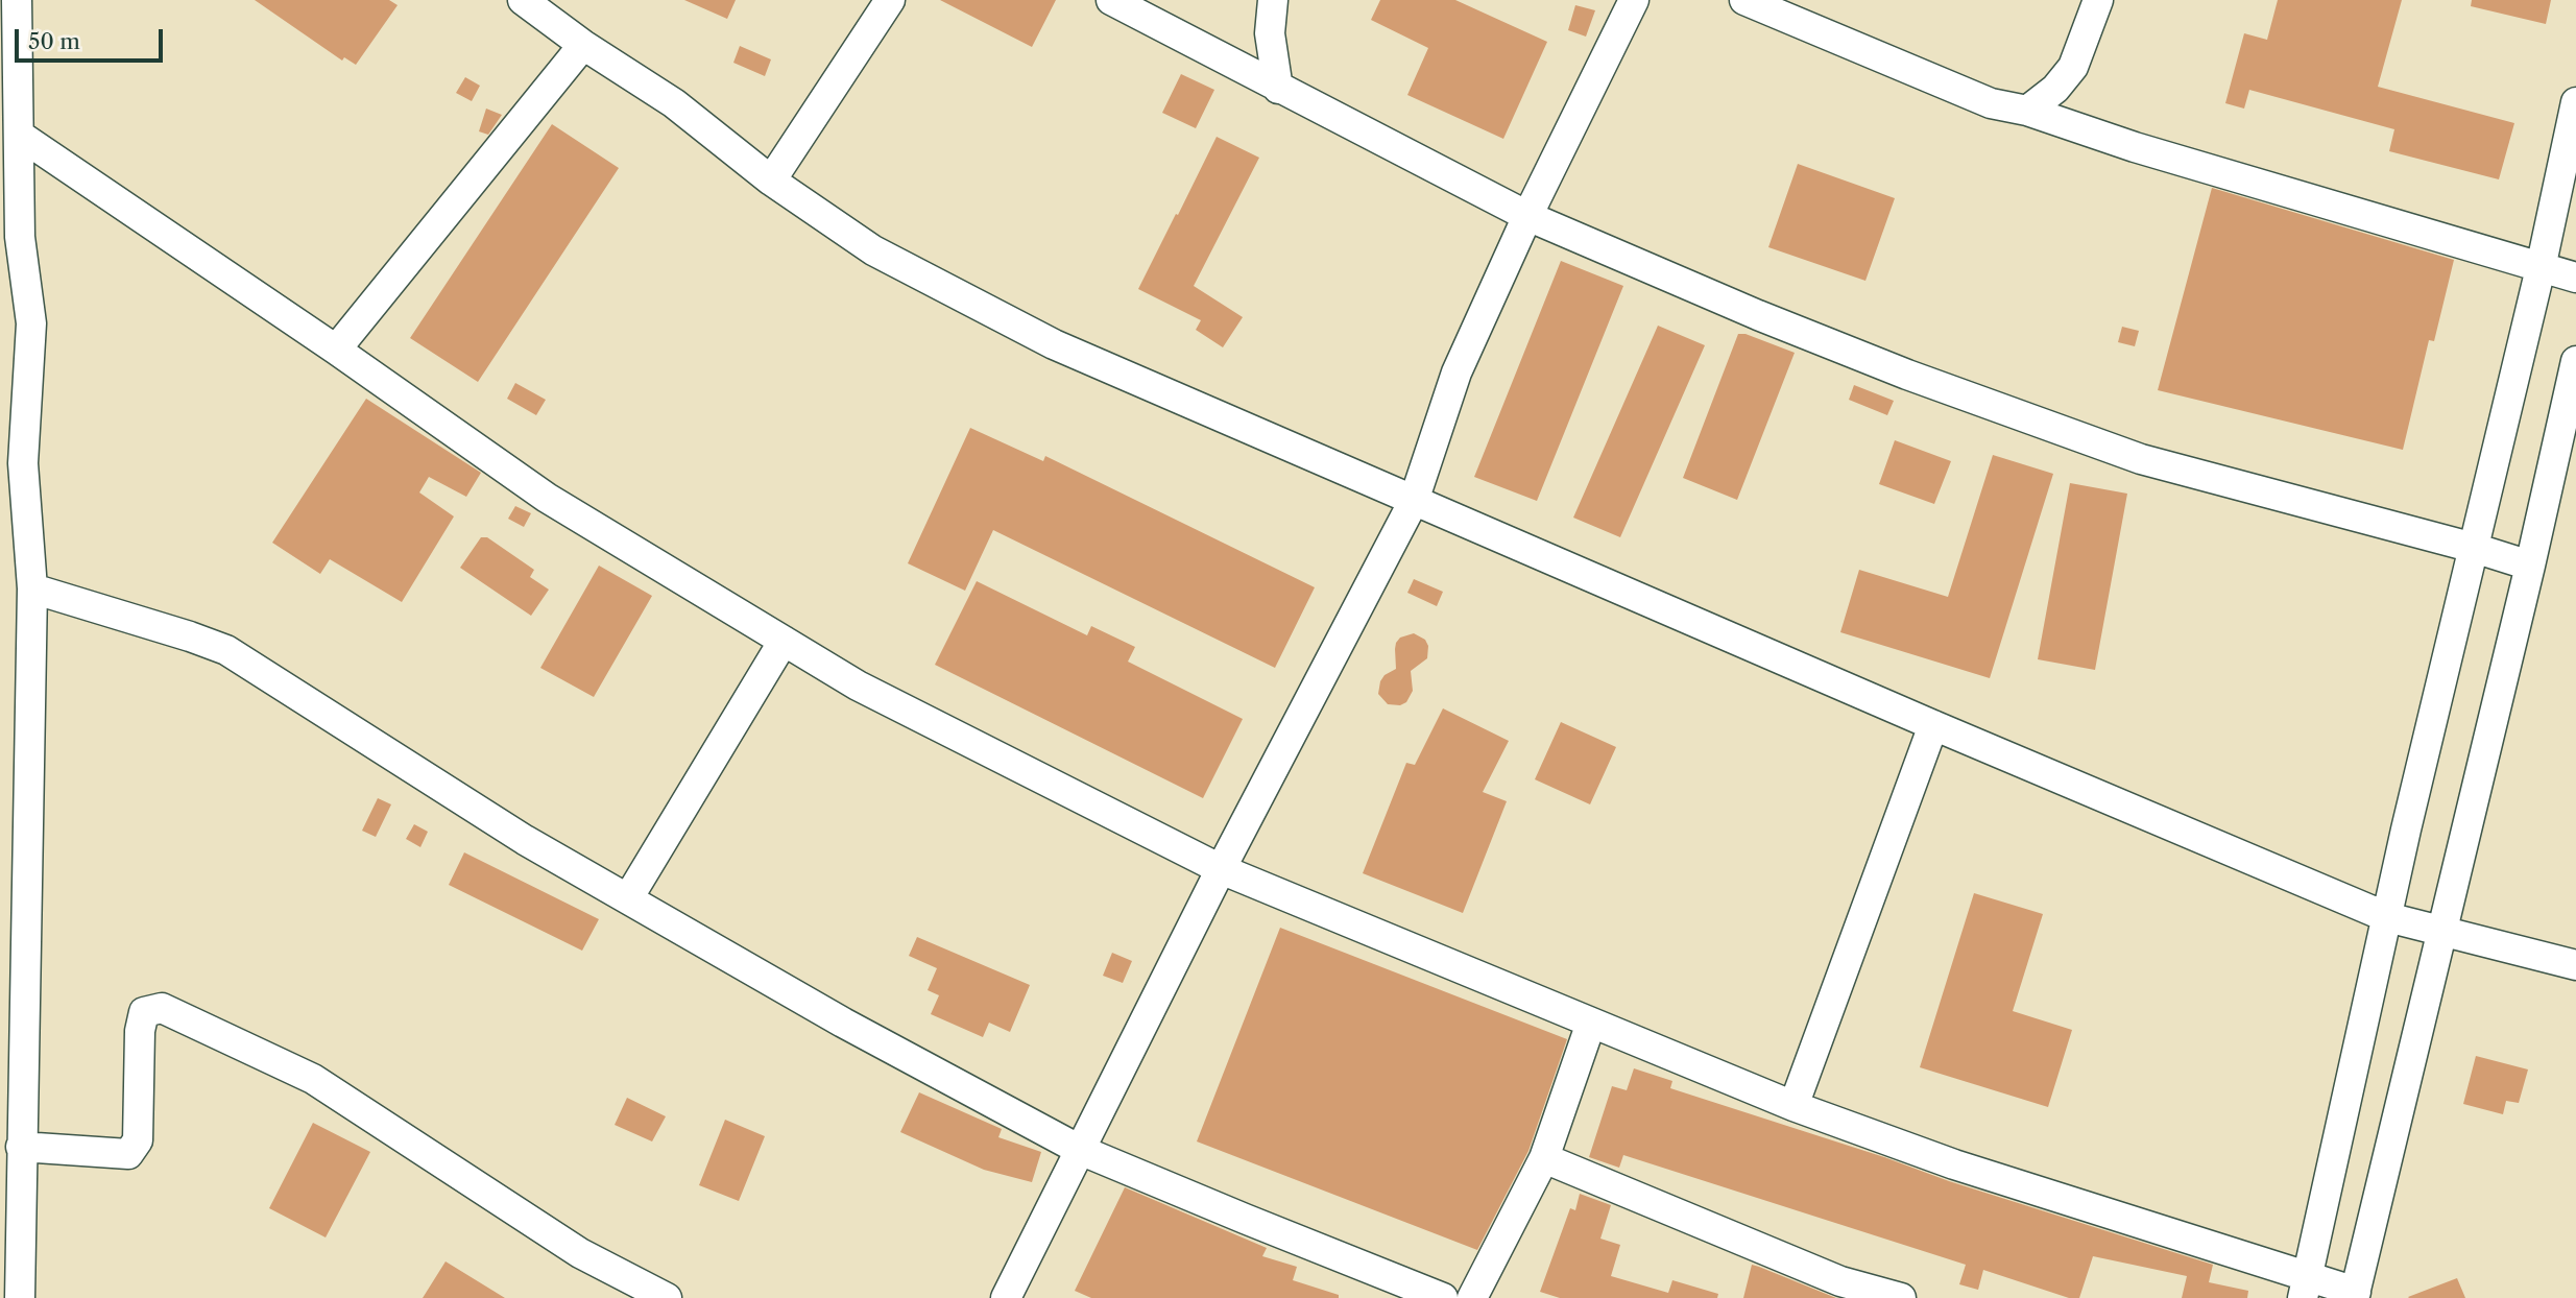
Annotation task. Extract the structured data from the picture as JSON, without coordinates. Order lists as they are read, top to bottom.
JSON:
{
  "scale_bar": "50 m"
}
